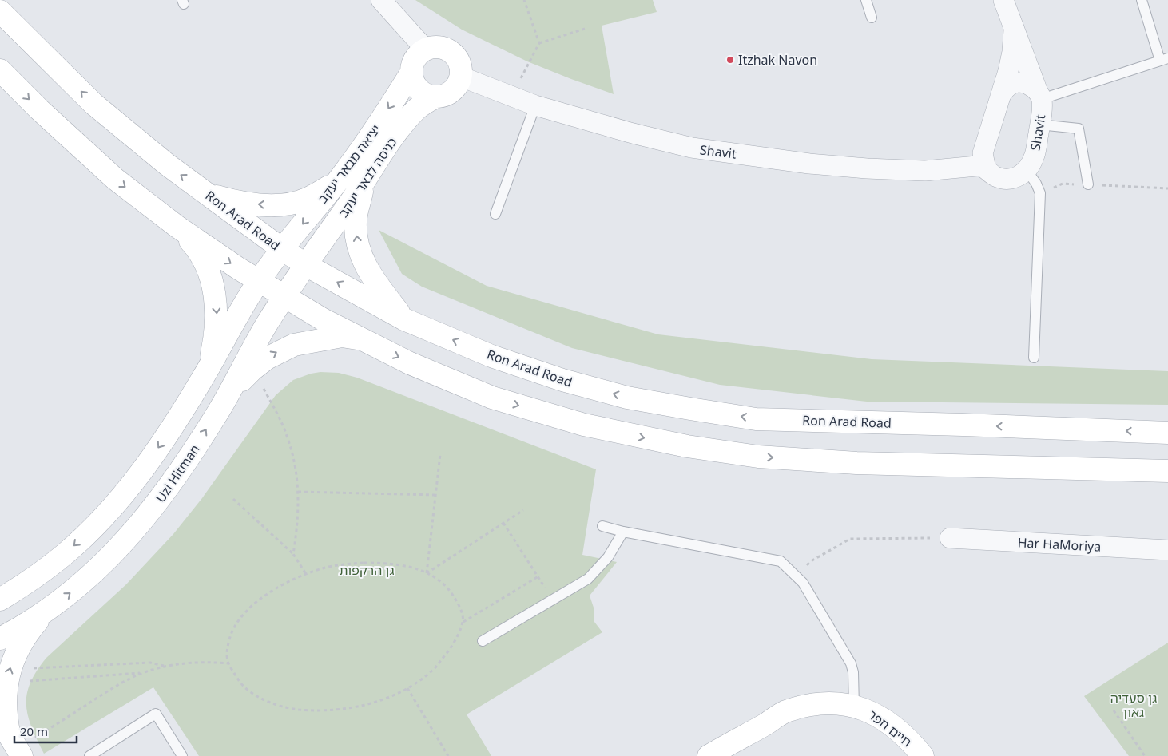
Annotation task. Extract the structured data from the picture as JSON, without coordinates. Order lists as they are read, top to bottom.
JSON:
{
  "streets": {
    "street": [
      "Shavit",
      "יציאה מבאר יעקב",
      "כניסה לבאר יעקב",
      "Ron Arad Road",
      "Uzi Hitman",
      "Har HaMoriya",
      "חיים חפר"
    ]
  },
  "crossings": [
    ["Shavit", "יציאה מבאר יעקב"],
    ["Shavit", "כניסה לבאר יעקב"],
    ["יציאה מבאר יעקב", "כניסה לבאר יעקב"],
    ["יציאה מבאר יעקב", "Ron Arad Road"],
    ["כניסה לבאר יעקב", "Ron Arad Road"],
    ["כניסה לבאר יעקב", "Uzi Hitman"],
    ["Ron Arad Road", "Uzi Hitman"]
  ],
  "one_way": ["יציאה מבאר יעקב"],
  "parks": ["גן הרקפות", "גן סעדיה גאון"],
  "places": ["Itzhak Navon"],
  "scale_bar": "20 m"
}
